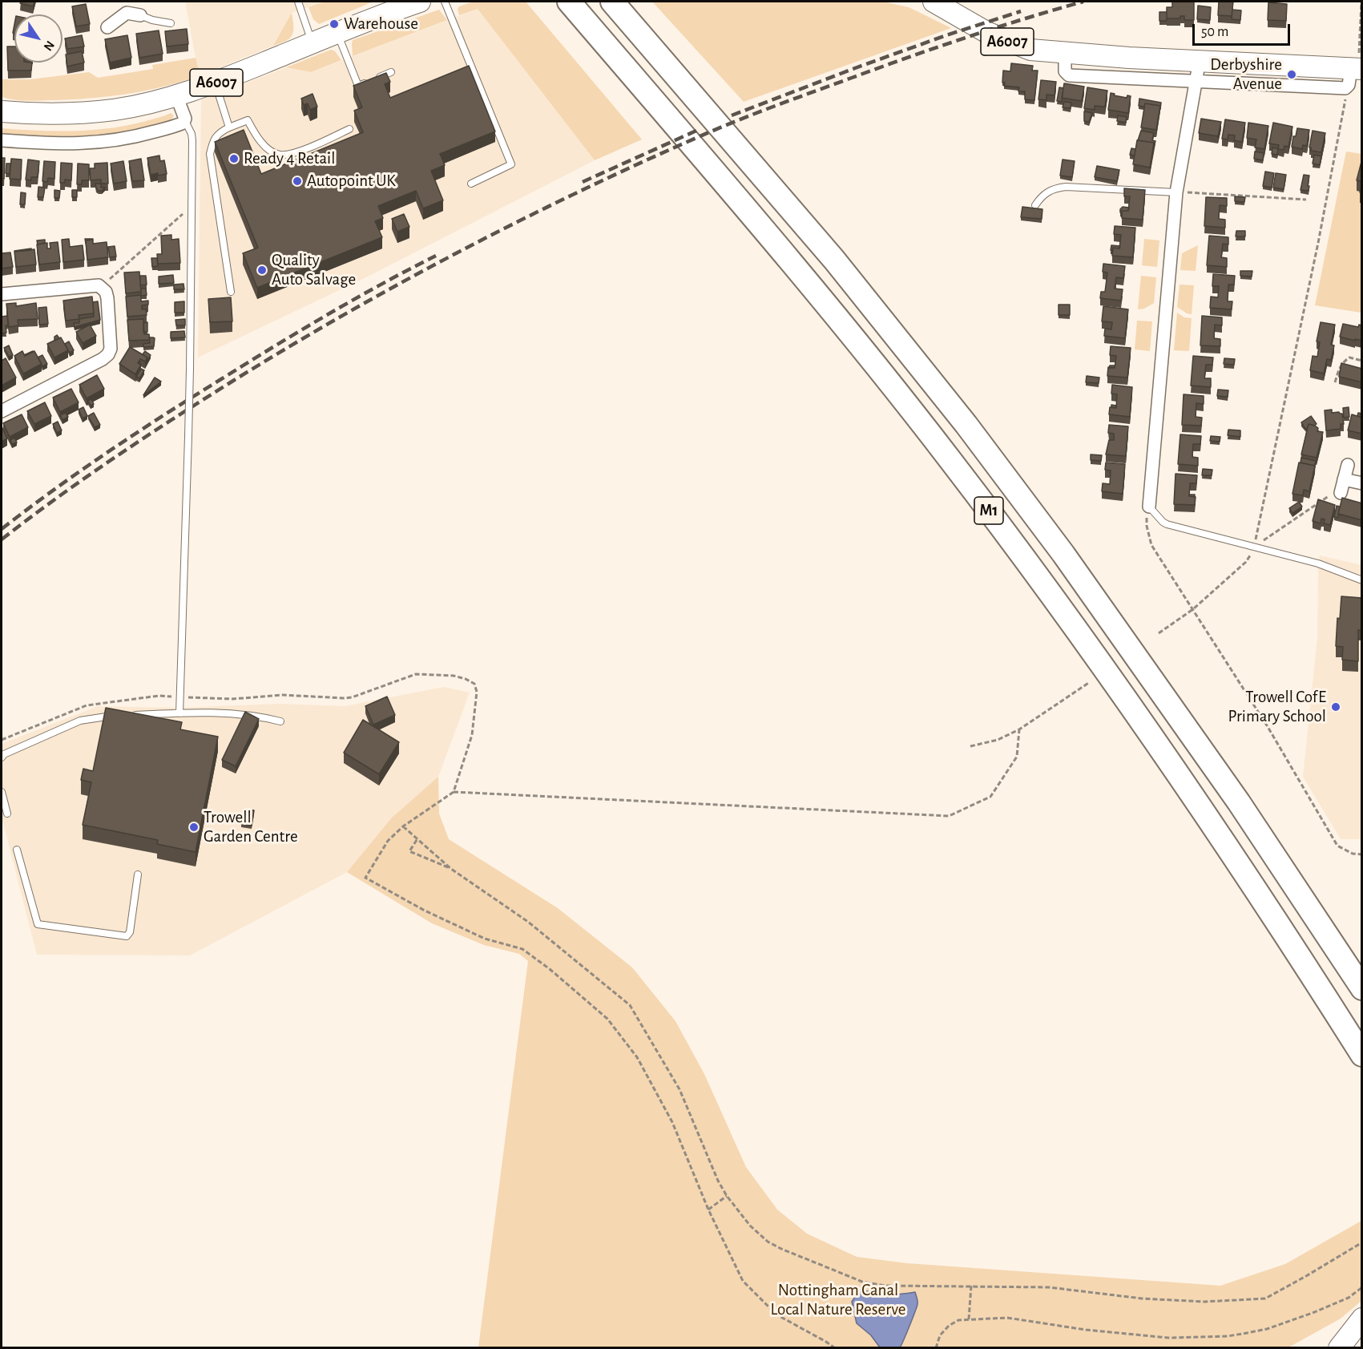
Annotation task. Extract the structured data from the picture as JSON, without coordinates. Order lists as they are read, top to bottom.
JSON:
{
  "streets": {
    "highway": ["M1"],
    "main road": ["A6007"]
  },
  "parks": ["Nottingham Canal Local Nature Reserve"],
  "places": [
    "Warehouse",
    "Derbyshire Avenue",
    "Ready 4 Retail",
    "Autopoint UK",
    "Quality Auto Salvage",
    "Trowell CofE Primary School",
    "Trowell Garden Centre"
  ],
  "scale_bar": "50 m",
  "north": "bottom right"
}
